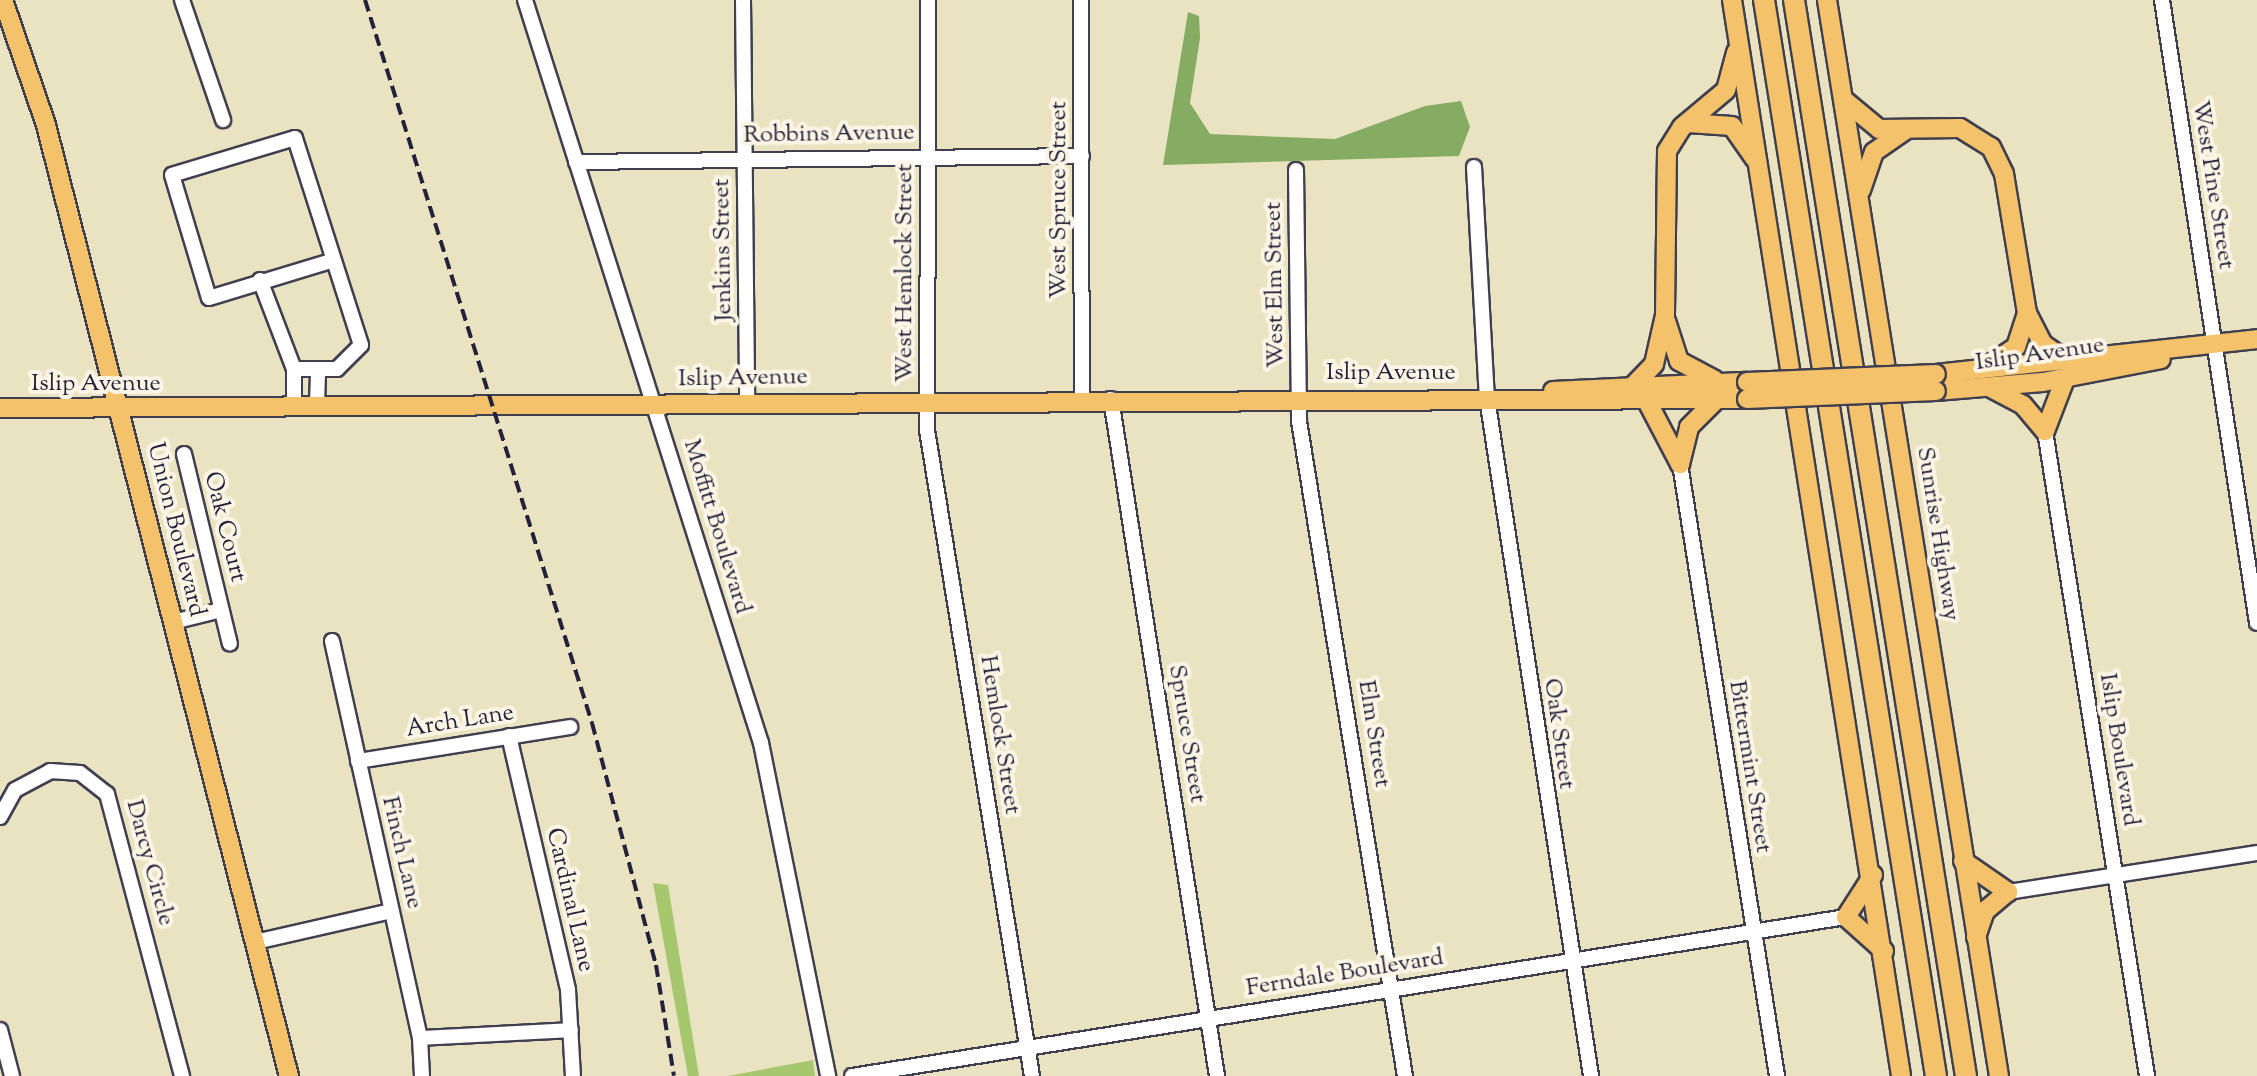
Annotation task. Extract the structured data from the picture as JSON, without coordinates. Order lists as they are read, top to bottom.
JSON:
{
  "streets": {
    "main road": ["Islip Avenue", "Union Boulevard", "Sunrise Highway"],
    "street": [
      "Robbins Avenue",
      "West Pine Street",
      "West Spruce Street",
      "Jenkins Street",
      "West Hemlock Street",
      "West Elm Street",
      "Oak Court",
      "Moffitt Boulevard",
      "Arch Lane",
      "Spruce Street",
      "Elm Street",
      "Oak Street",
      "Hemlock Street",
      "Islip Boulevard",
      "Bittermint Street",
      "Finch Lane",
      "Darcy Circle",
      "Cardinal Lane",
      "Ferndale Boulevard"
    ]
  },
  "crossings": [
    ["Robbins Avenue", "West Spruce Street"],
    ["Robbins Avenue", "Jenkins Street"],
    ["Robbins Avenue", "West Hemlock Street"],
    ["Robbins Avenue", "Moffitt Boulevard"],
    ["West Pine Street", "Islip Avenue"],
    ["West Spruce Street", "Islip Avenue"],
    ["Jenkins Street", "Islip Avenue"],
    ["West Hemlock Street", "Islip Avenue"],
    ["West Hemlock Street", "Hemlock Street"],
    ["West Elm Street", "Islip Avenue"],
    ["West Elm Street", "Elm Street"],
    ["Islip Avenue", "Moffitt Boulevard"],
    ["Islip Avenue", "Union Boulevard"],
    ["Islip Avenue", "Spruce Street"],
    ["Islip Avenue", "Elm Street"],
    ["Islip Avenue", "Oak Street"],
    ["Islip Avenue", "Hemlock Street"],
    ["Oak Court", "Union Boulevard"],
    ["Arch Lane", "Finch Lane"],
    ["Arch Lane", "Cardinal Lane"],
    ["Spruce Street", "Ferndale Boulevard"],
    ["Elm Street", "Ferndale Boulevard"],
    ["Oak Street", "Ferndale Boulevard"],
    ["Hemlock Street", "Ferndale Boulevard"],
    ["Bittermint Street", "Ferndale Boulevard"]
  ]
}
